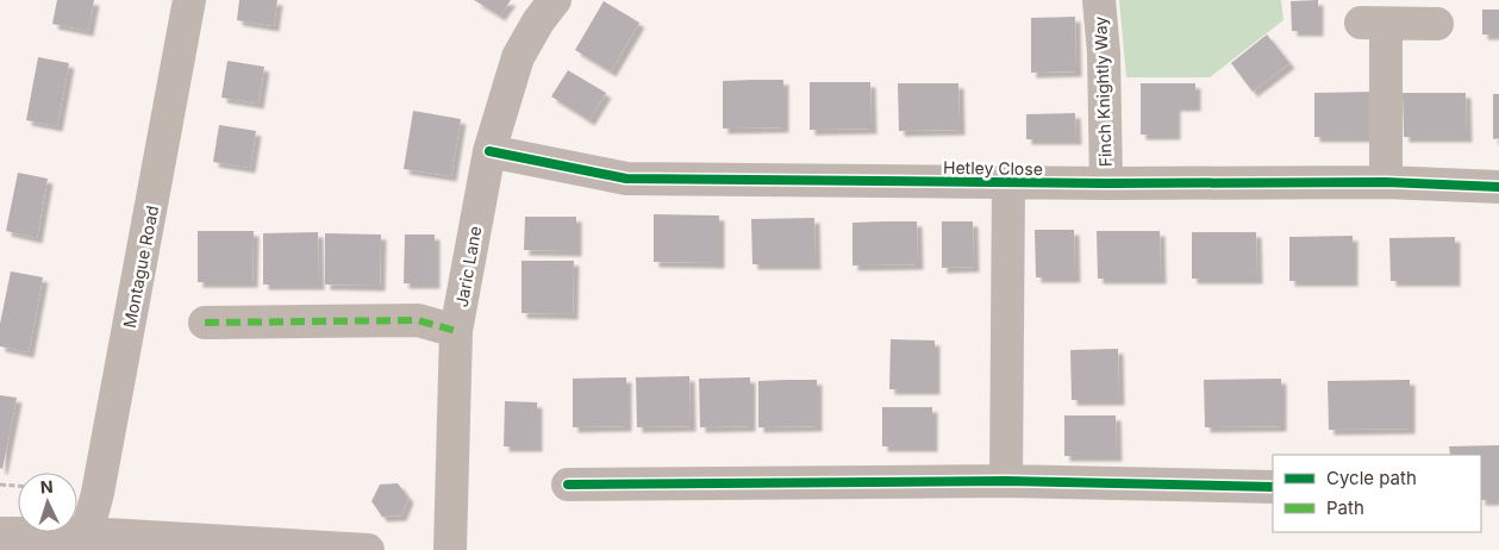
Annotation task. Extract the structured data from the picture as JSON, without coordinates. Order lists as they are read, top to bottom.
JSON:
{
  "streets": {
    "street": [
      "Finch Knightly Way",
      "Hetley Close",
      "Montague Road",
      "Jaric Lane"
    ]
  },
  "crossings": [
    ["Finch Knightly Way", "Hetley Close"],
    ["Hetley Close", "Jaric Lane"]
  ],
  "legend": ["Cycle path", "Path"],
  "north": "top"
}
